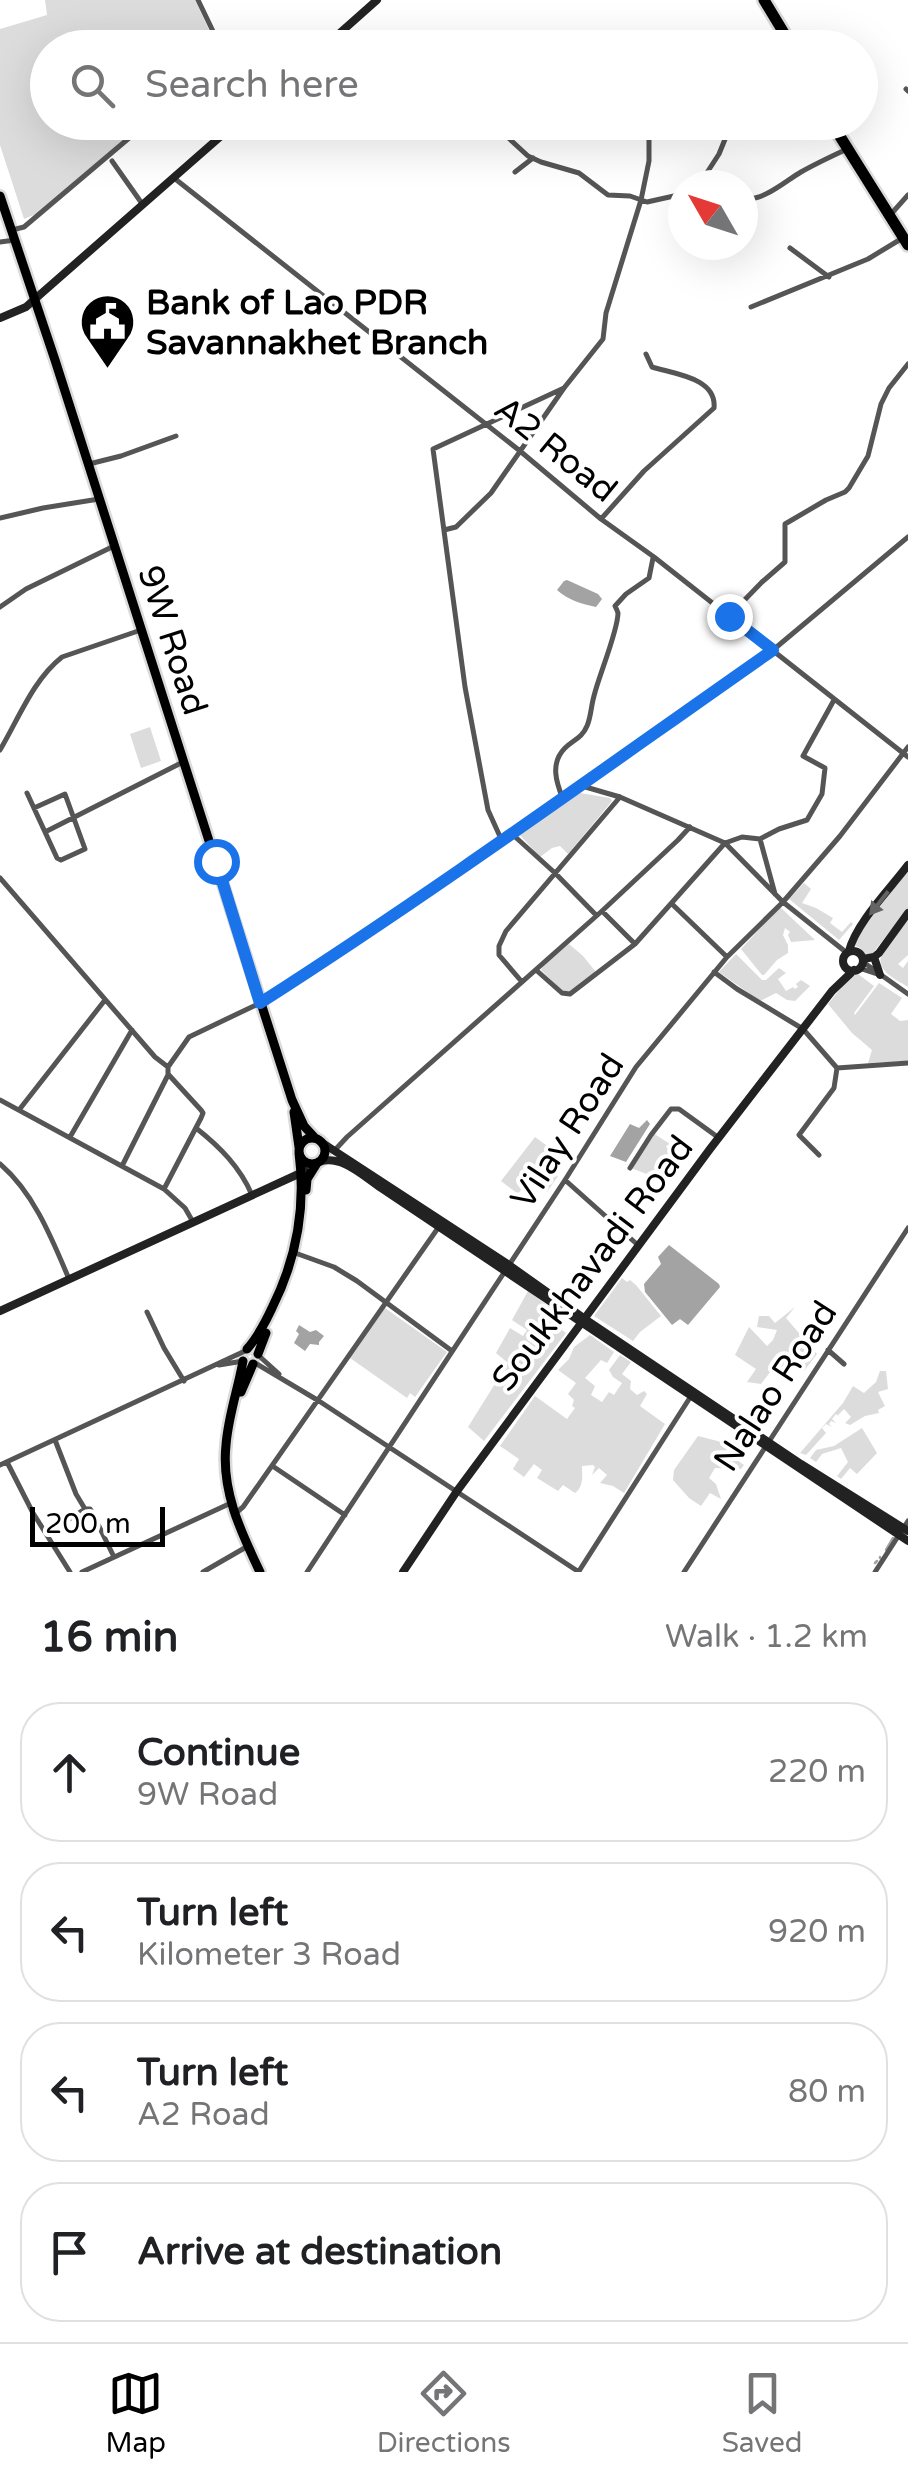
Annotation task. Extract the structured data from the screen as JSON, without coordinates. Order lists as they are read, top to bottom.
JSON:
{
  "streets": {
    "main road": ["9W Road"],
    "street": [
      "A2 Road",
      "Vilay Road",
      "Soukkhavadi Road",
      "Nalao Road"
    ]
  },
  "crossings": [
    ["A2 Road", "Vilay Road"]
  ],
  "places": {
    "public building": ["Bank of Lao PDR Savannakhet Branch"]
  },
  "scale_bar": "200 m",
  "north": "top left",
  "page": {
    "search": "Search here",
    "scale": "200 m",
    "heading": ["16 min", "Walk · 1.2 km"],
    "list": [
      ["Continue", "9W Road", "220 m"],
      ["Turn left", "Kilometer 3 Road", "920 m"],
      ["Turn left", "A2 Road", "80 m"],
      "Arrive at destination"
    ],
    "nav": ["Map", "Directions", "Saved"]
  }
}
